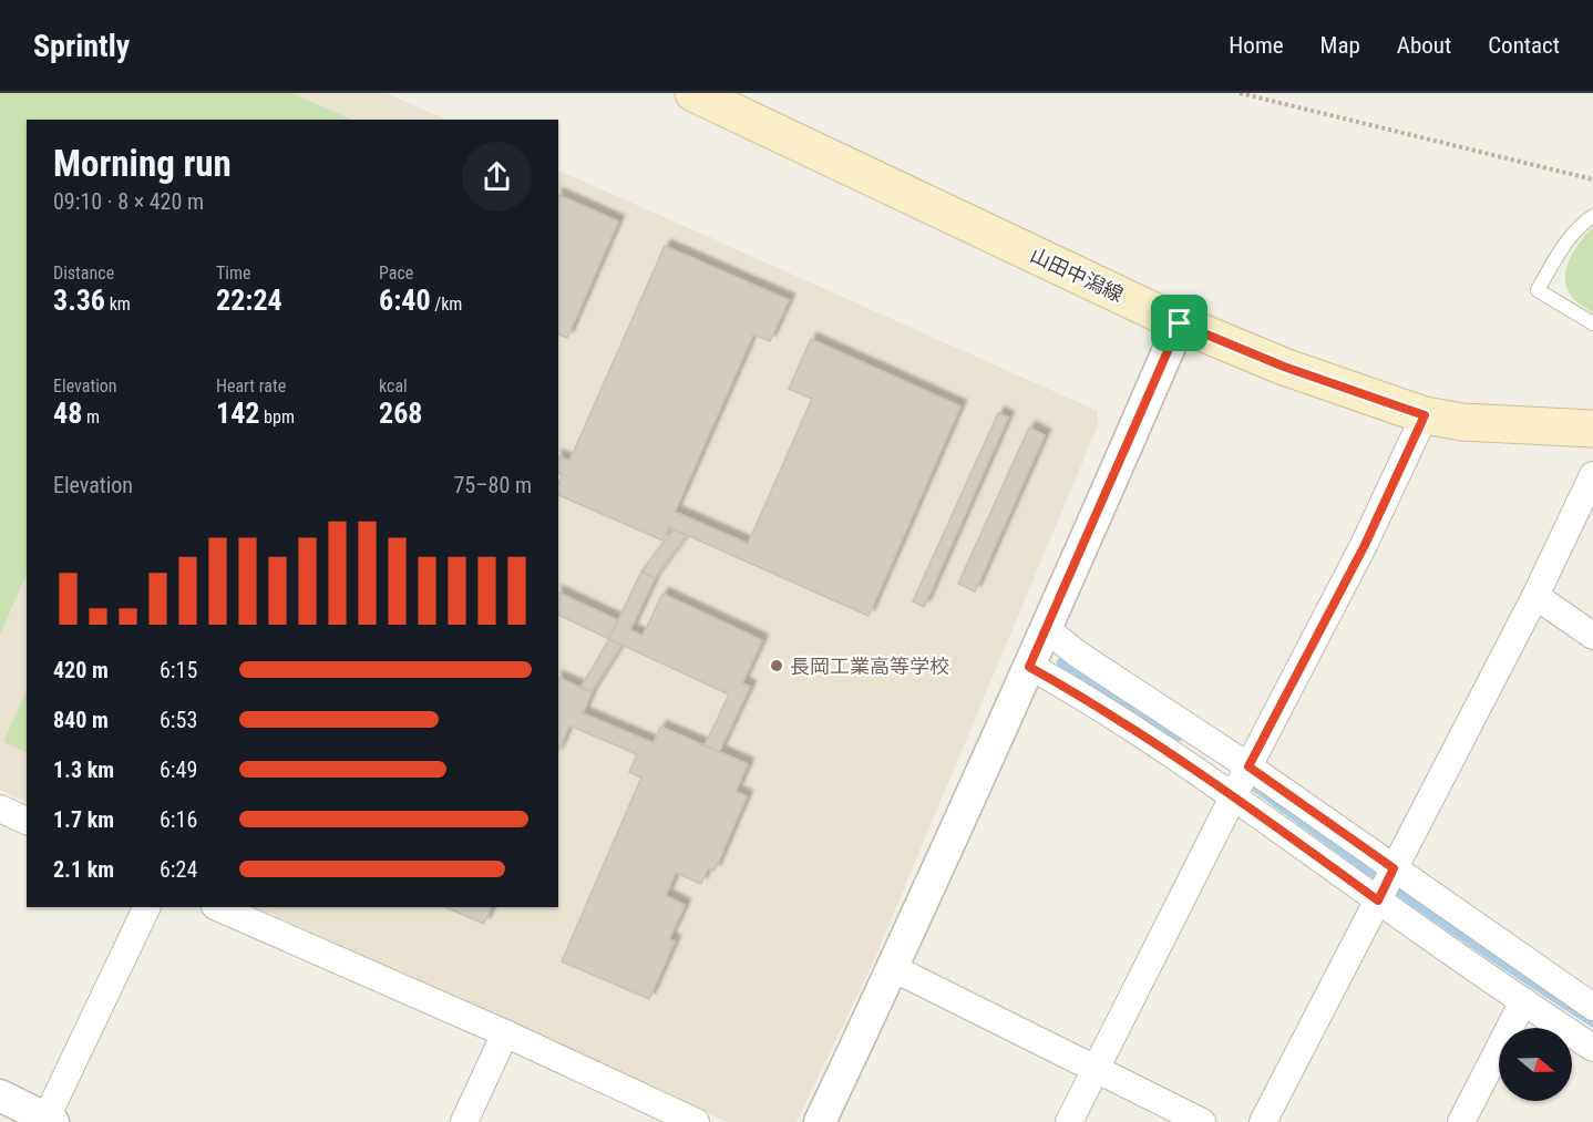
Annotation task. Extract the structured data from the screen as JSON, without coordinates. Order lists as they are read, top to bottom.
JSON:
{
  "streets": {
    "main road": ["山田中潟線"]
  },
  "places": ["長岡工業高等学校"],
  "north": "right",
  "page": {
    "header": "Sprintly",
    "nav": [
      "Home",
      "Map",
      "About",
      "Contact"
    ],
    "heading": ["Morning run", "09:10 · 8 × 420 m"],
    "stats": [
      ["Distance", "3.36 km"],
      ["Time", "22:24"],
      ["Pace", "6:40 /km"],
      ["Elevation", "48 m"],
      ["Heart rate", "142 bpm"],
      ["kcal", "268"]
    ],
    "chart": ["Elevation", "75–80 m"],
    "list": [
      {
        "name": "420 m",
        "note": "6:15"
      },
      {
        "name": "840 m",
        "note": "6:53"
      },
      {
        "name": "1.3 km",
        "note": "6:49"
      },
      {
        "name": "1.7 km",
        "note": "6:16"
      },
      {
        "name": "2.1 km",
        "note": "6:24"
      }
    ]
  }
}
